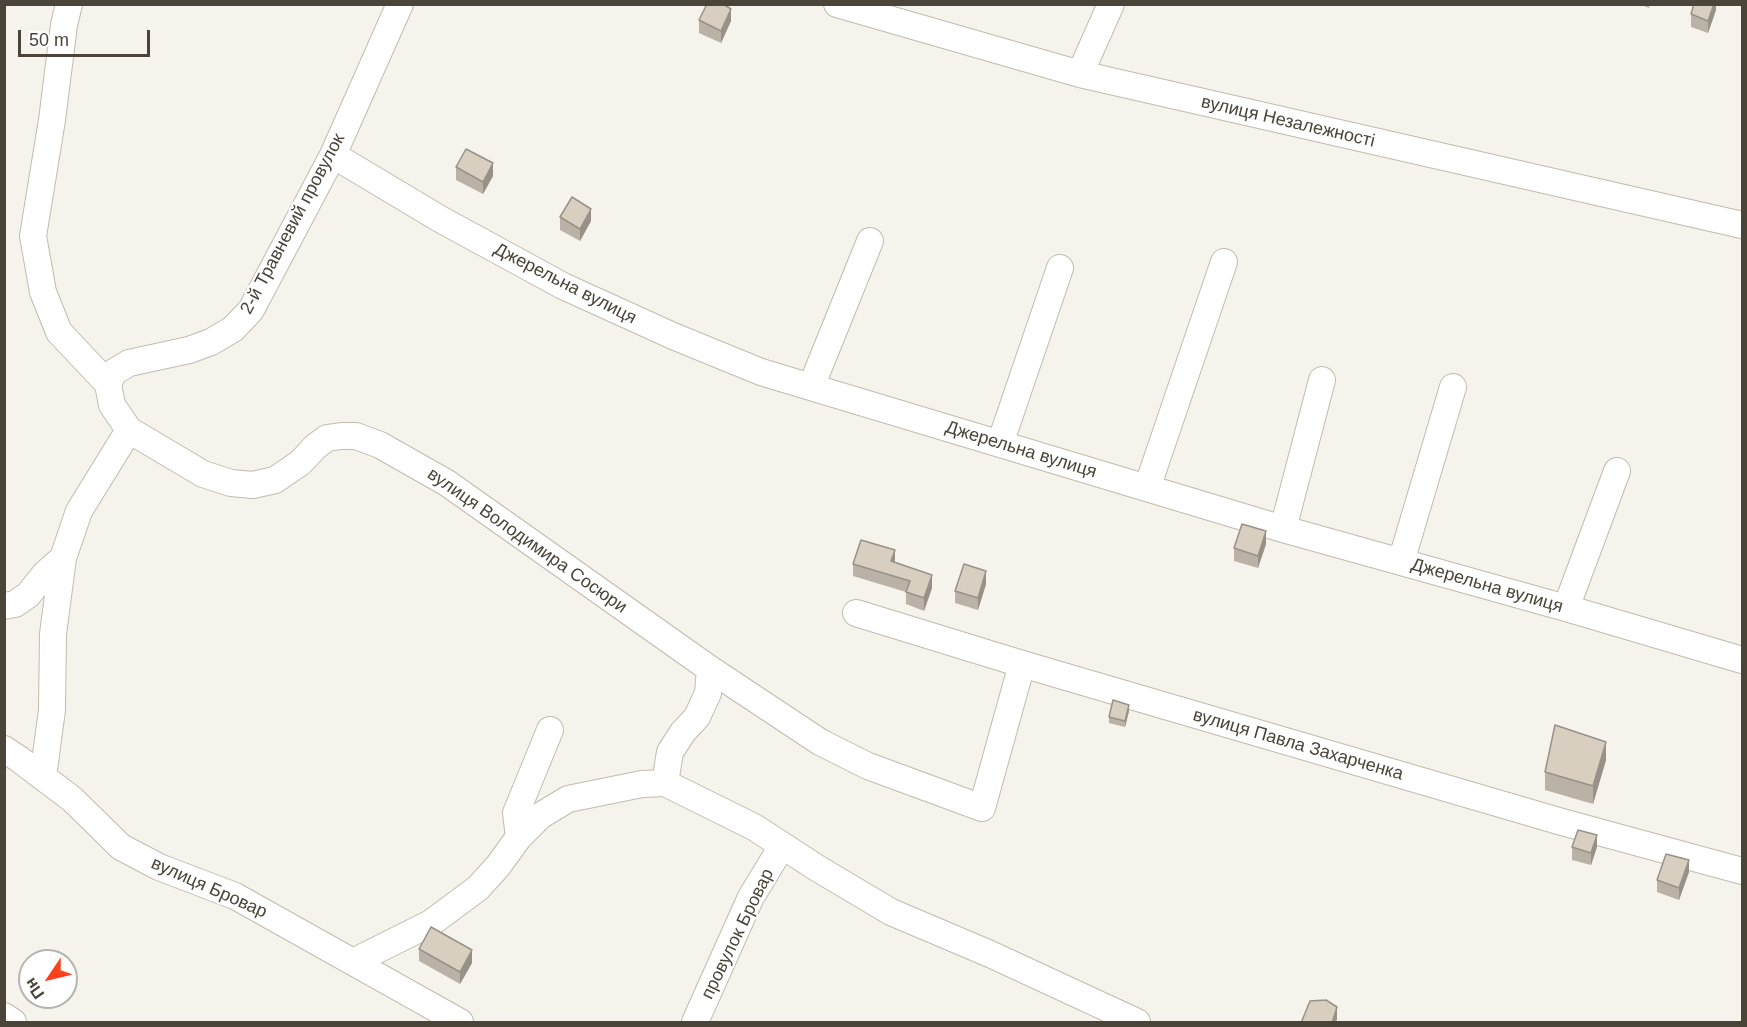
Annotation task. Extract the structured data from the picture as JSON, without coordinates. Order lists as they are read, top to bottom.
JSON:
{
  "streets": {
    "street": [
      "вулиця Незалежності",
      "2-й Травневий провулок",
      "Джерельна вулиця",
      "вулиця Володимира Сосюри",
      "вулиця Павла Захарченка",
      "вулиця Бровар",
      "провулок Бровар"
    ]
  },
  "crossings": [
    ["2-й Травневий провулок", "Джерельна вулиця"],
    ["вулиця Володимира Сосюри", "вулиця Павла Захарченка"]
  ],
  "scale_bar": "50 m",
  "north": "bottom left"
}
